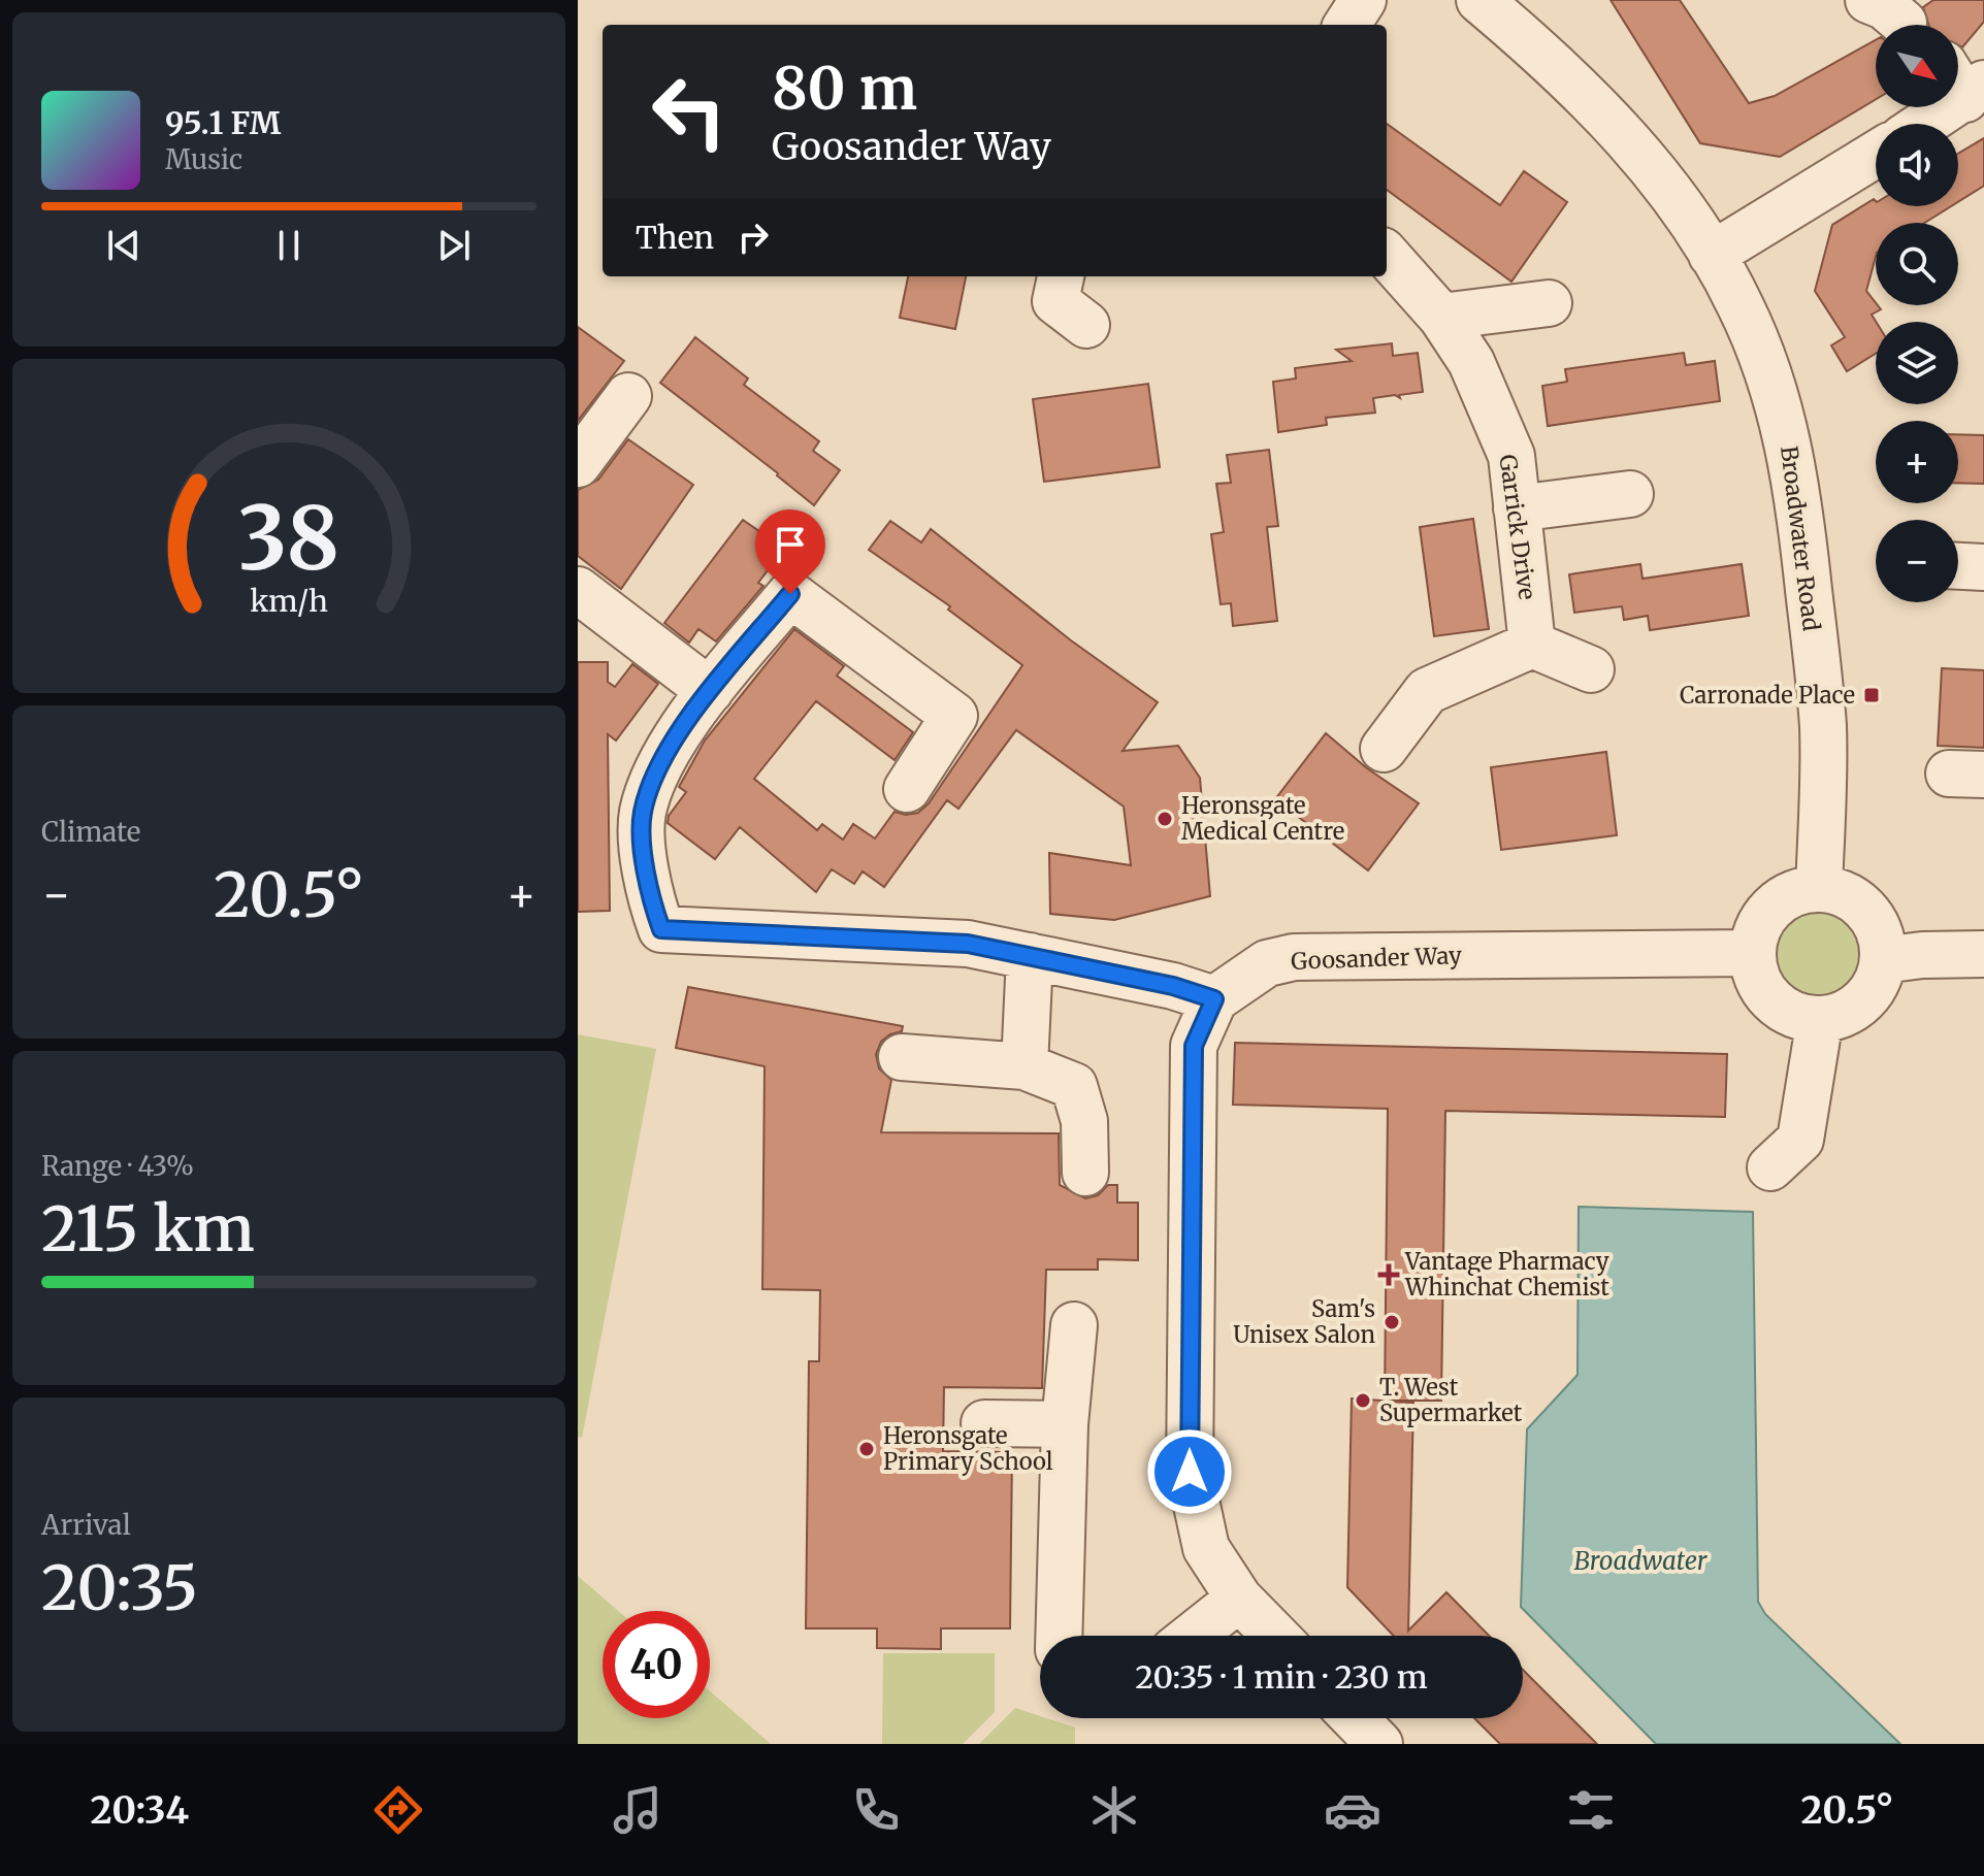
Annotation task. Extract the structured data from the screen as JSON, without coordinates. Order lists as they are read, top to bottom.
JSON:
{
  "streets": {
    "street": ["Garrick Drive", "Broadwater Road", "Goosander Way"]
  },
  "crossings": [
    ["Broadwater Road", "Goosander Way"]
  ],
  "water": ["Broadwater"],
  "places": {
    "transit": ["Carronade Place"],
    "other": [
      "Heronsgate Medical Centre",
      "Sam's Unisex Salon",
      "T. West Supermarket",
      "Heronsgate Primary School"
    ],
    "health": ["Vantage Pharmacy Whinchat Chemist"]
  },
  "north": "bottom right",
  "page": {
    "map_buttons": ["+", "−"],
    "turn": ["80 m", "Goosander Way"],
    "song": ["95.1 FM", "Music"],
    "then": "Then",
    "tile": [
      "Climate",
      ["Range · 43%", "215 km"],
      ["Arrival", "20:35"]
    ],
    "heat": ["−", "20.5°", "+"],
    "limit": "40",
    "trip": "20:35 · 1 min · 230 m",
    "tabs": ["20:34", "20.5°"],
    "gauge": ["38", "km/h"]
  }
}
